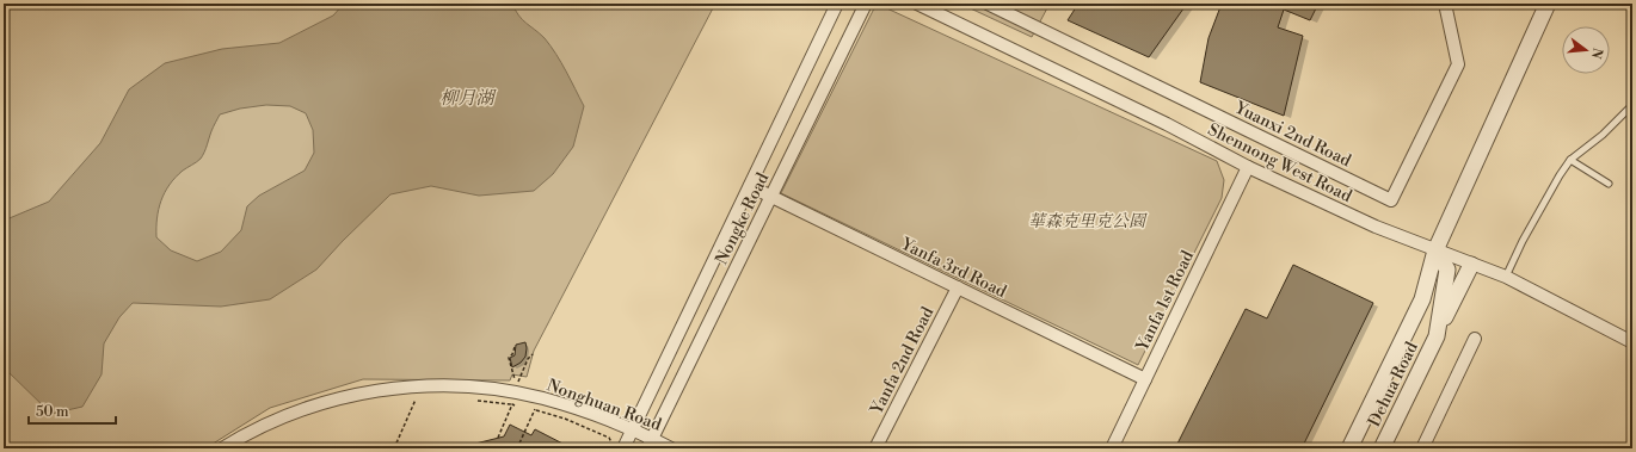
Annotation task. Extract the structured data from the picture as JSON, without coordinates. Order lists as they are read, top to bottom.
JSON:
{
  "streets": {
    "street": [
      "Yuanxi 2nd Road",
      "Shennong West Road",
      "Nongke Road",
      "Yanfa 3rd Road",
      "Yanfa 1st Road",
      "Yanfa 2nd Road",
      "Nonghuan Road"
    ]
  },
  "crossings": [
    ["Shennong West Road", "Yanfa 1st Road"],
    ["Nongke Road", "Yanfa 3rd Road"],
    ["Nongke Road", "Nonghuan Road"],
    ["Yanfa 3rd Road", "Yanfa 1st Road"],
    ["Yanfa 3rd Road", "Yanfa 2nd Road"]
  ],
  "water": ["柳月湖"],
  "parks": ["華森克里克公園"],
  "scale_bar": "50 m",
  "north": "right"
}
